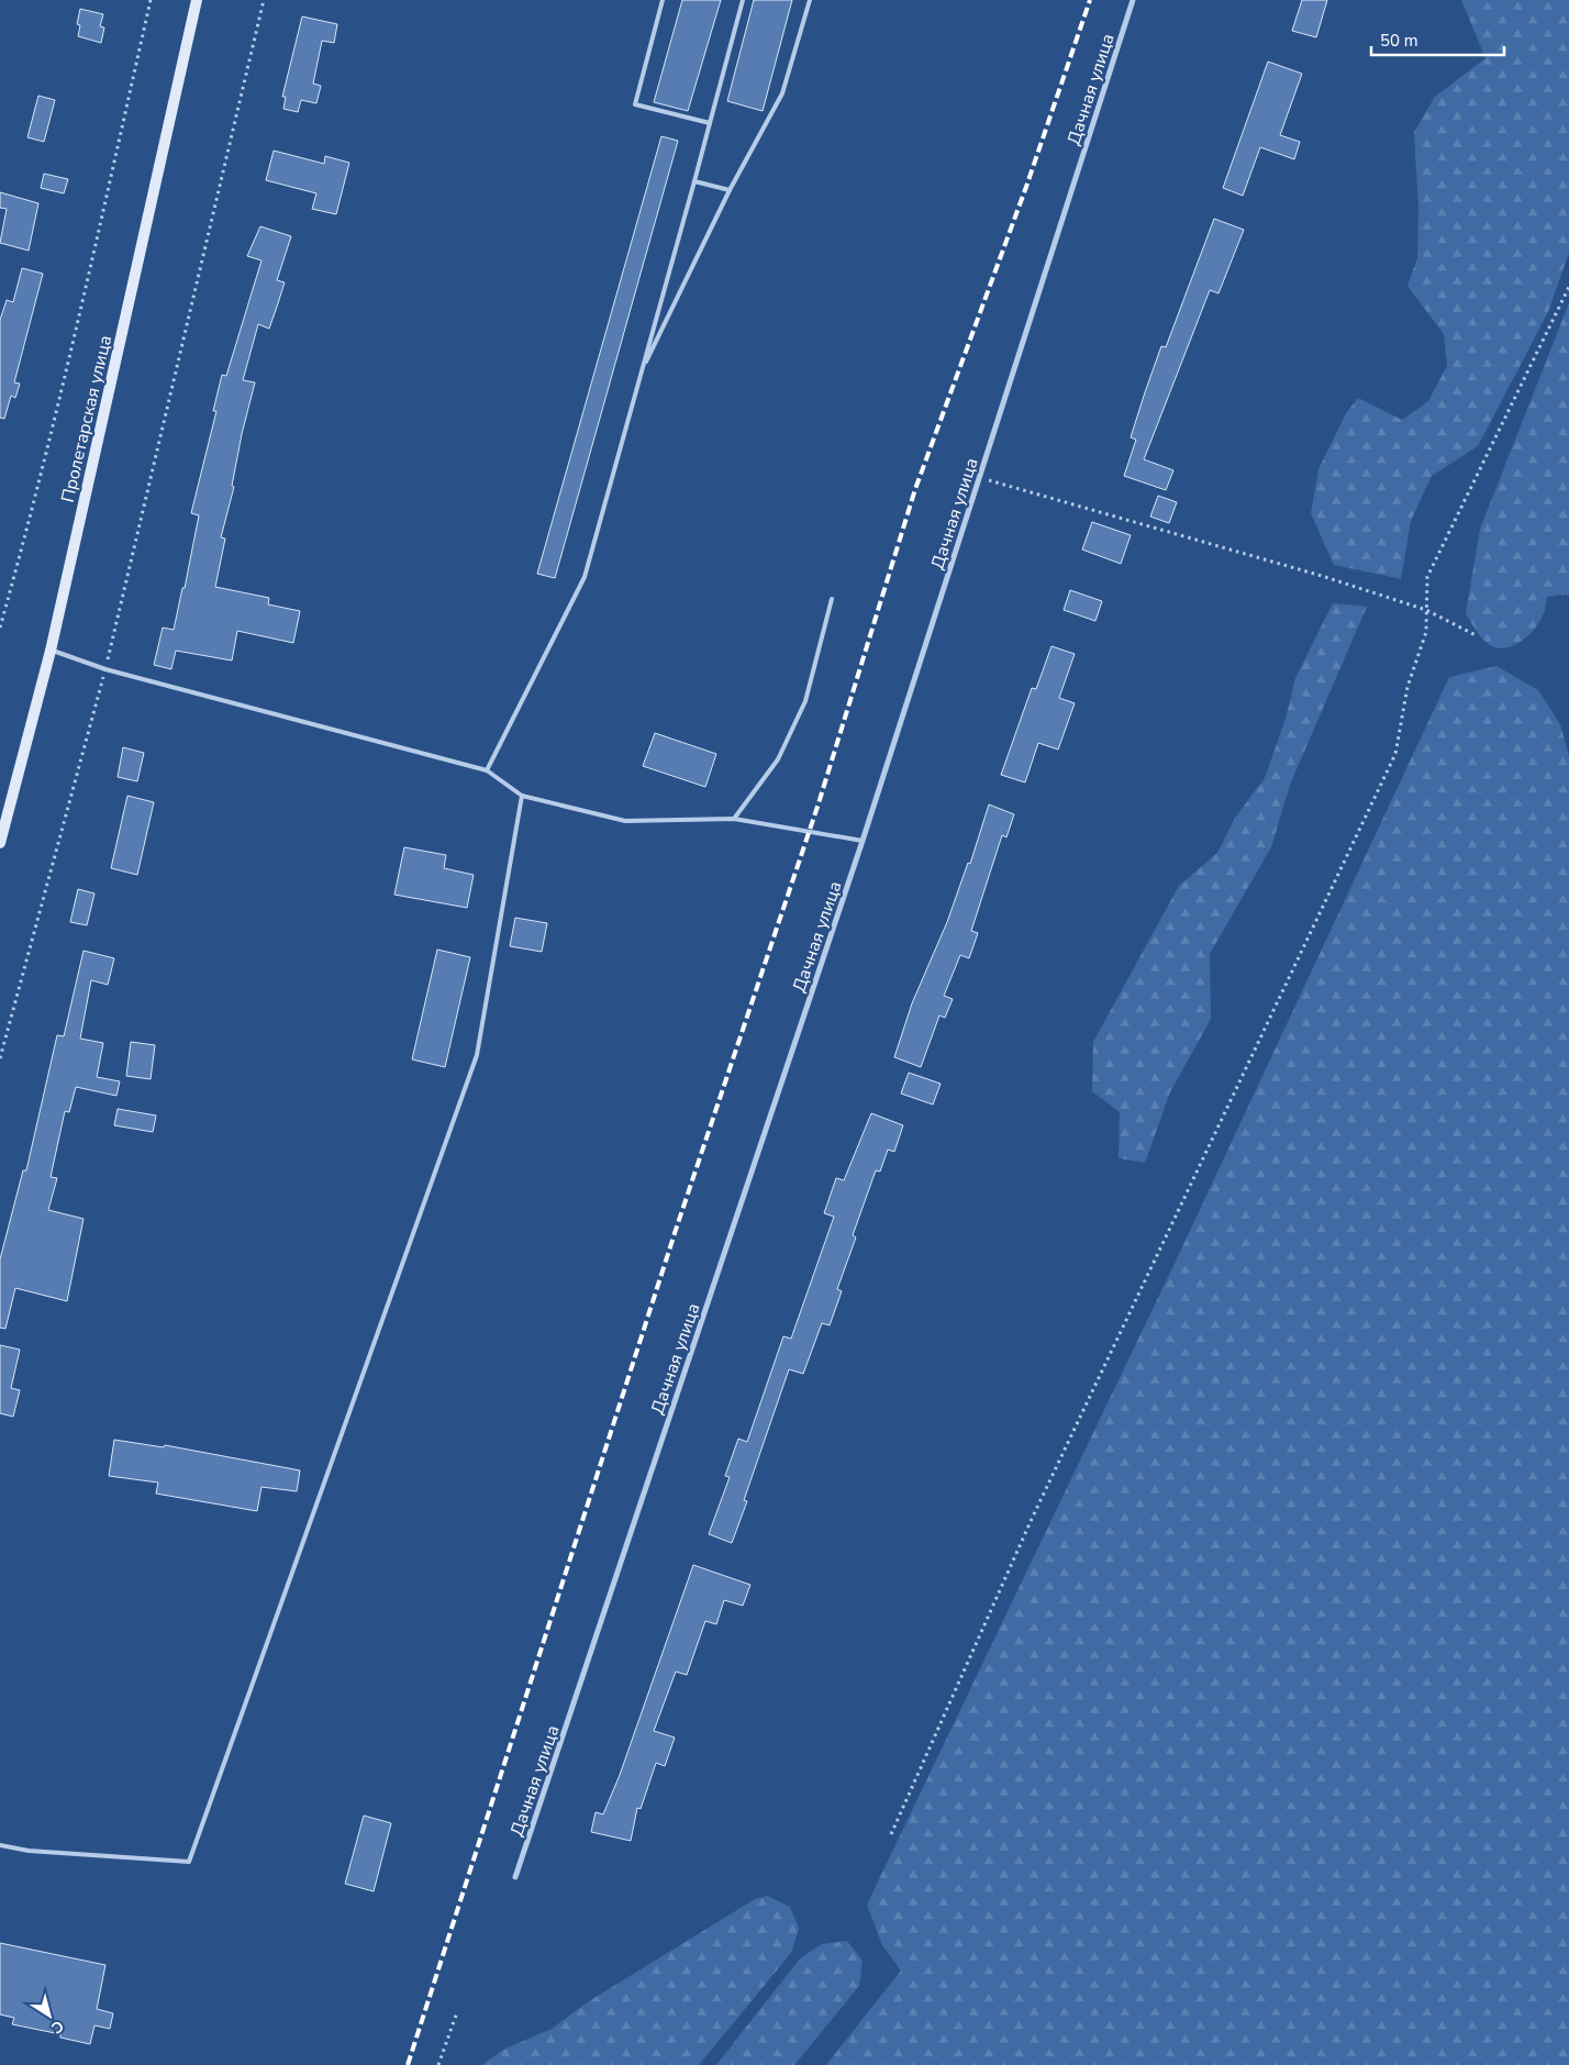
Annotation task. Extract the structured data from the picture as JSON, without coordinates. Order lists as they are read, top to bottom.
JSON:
{
  "streets": {
    "main road": ["Пролетарская улица"],
    "street": ["Дачная улица"]
  },
  "scale_bar": "50 m",
  "north": "bottom right"
}
